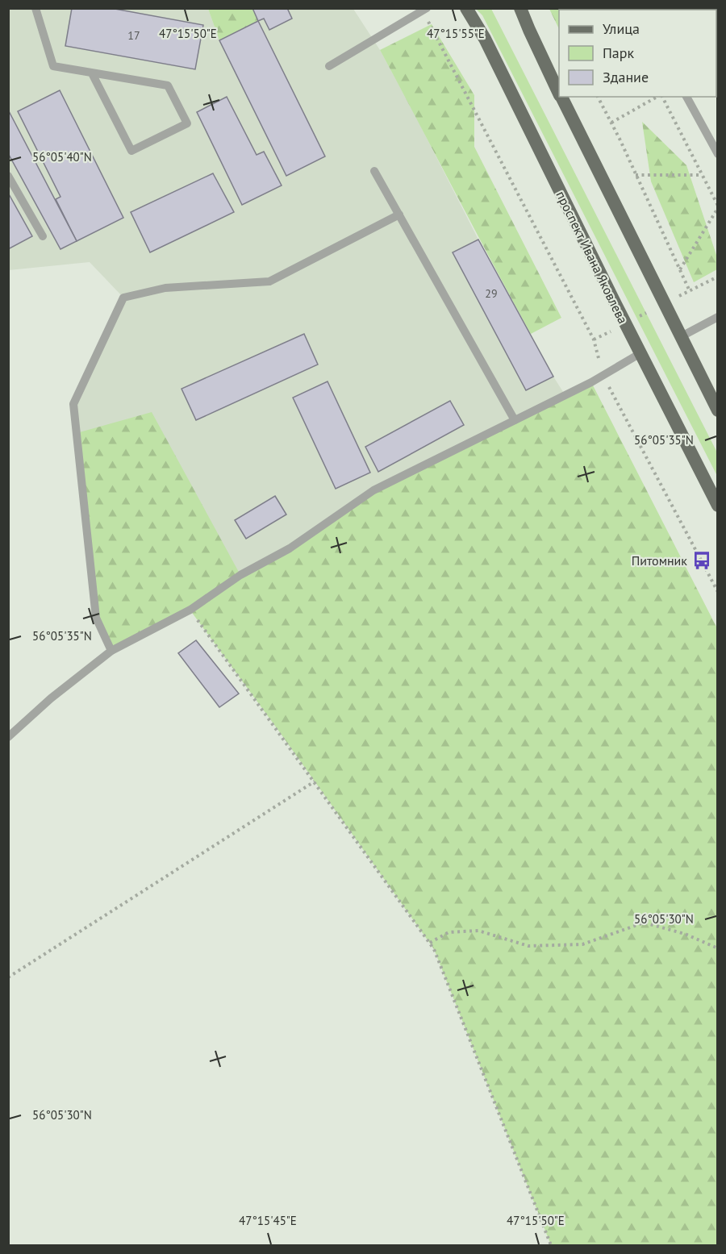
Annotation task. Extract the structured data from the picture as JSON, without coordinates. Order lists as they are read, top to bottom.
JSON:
{
  "streets": {
    "main road": ["проспект Ивана Яковлева"]
  },
  "places": {
    "bus stop": ["Питомник"]
  },
  "house_numbers": ["17", "29"],
  "legend": ["Улица", "Парк", "Здание"],
  "coordinates": [
    "47°15'50\"E",
    "47°15'55\"E",
    "56°05'40\"N",
    "56°05'35\"N",
    "56°05'30\"N",
    "47°15'45\"E"
  ]
}
